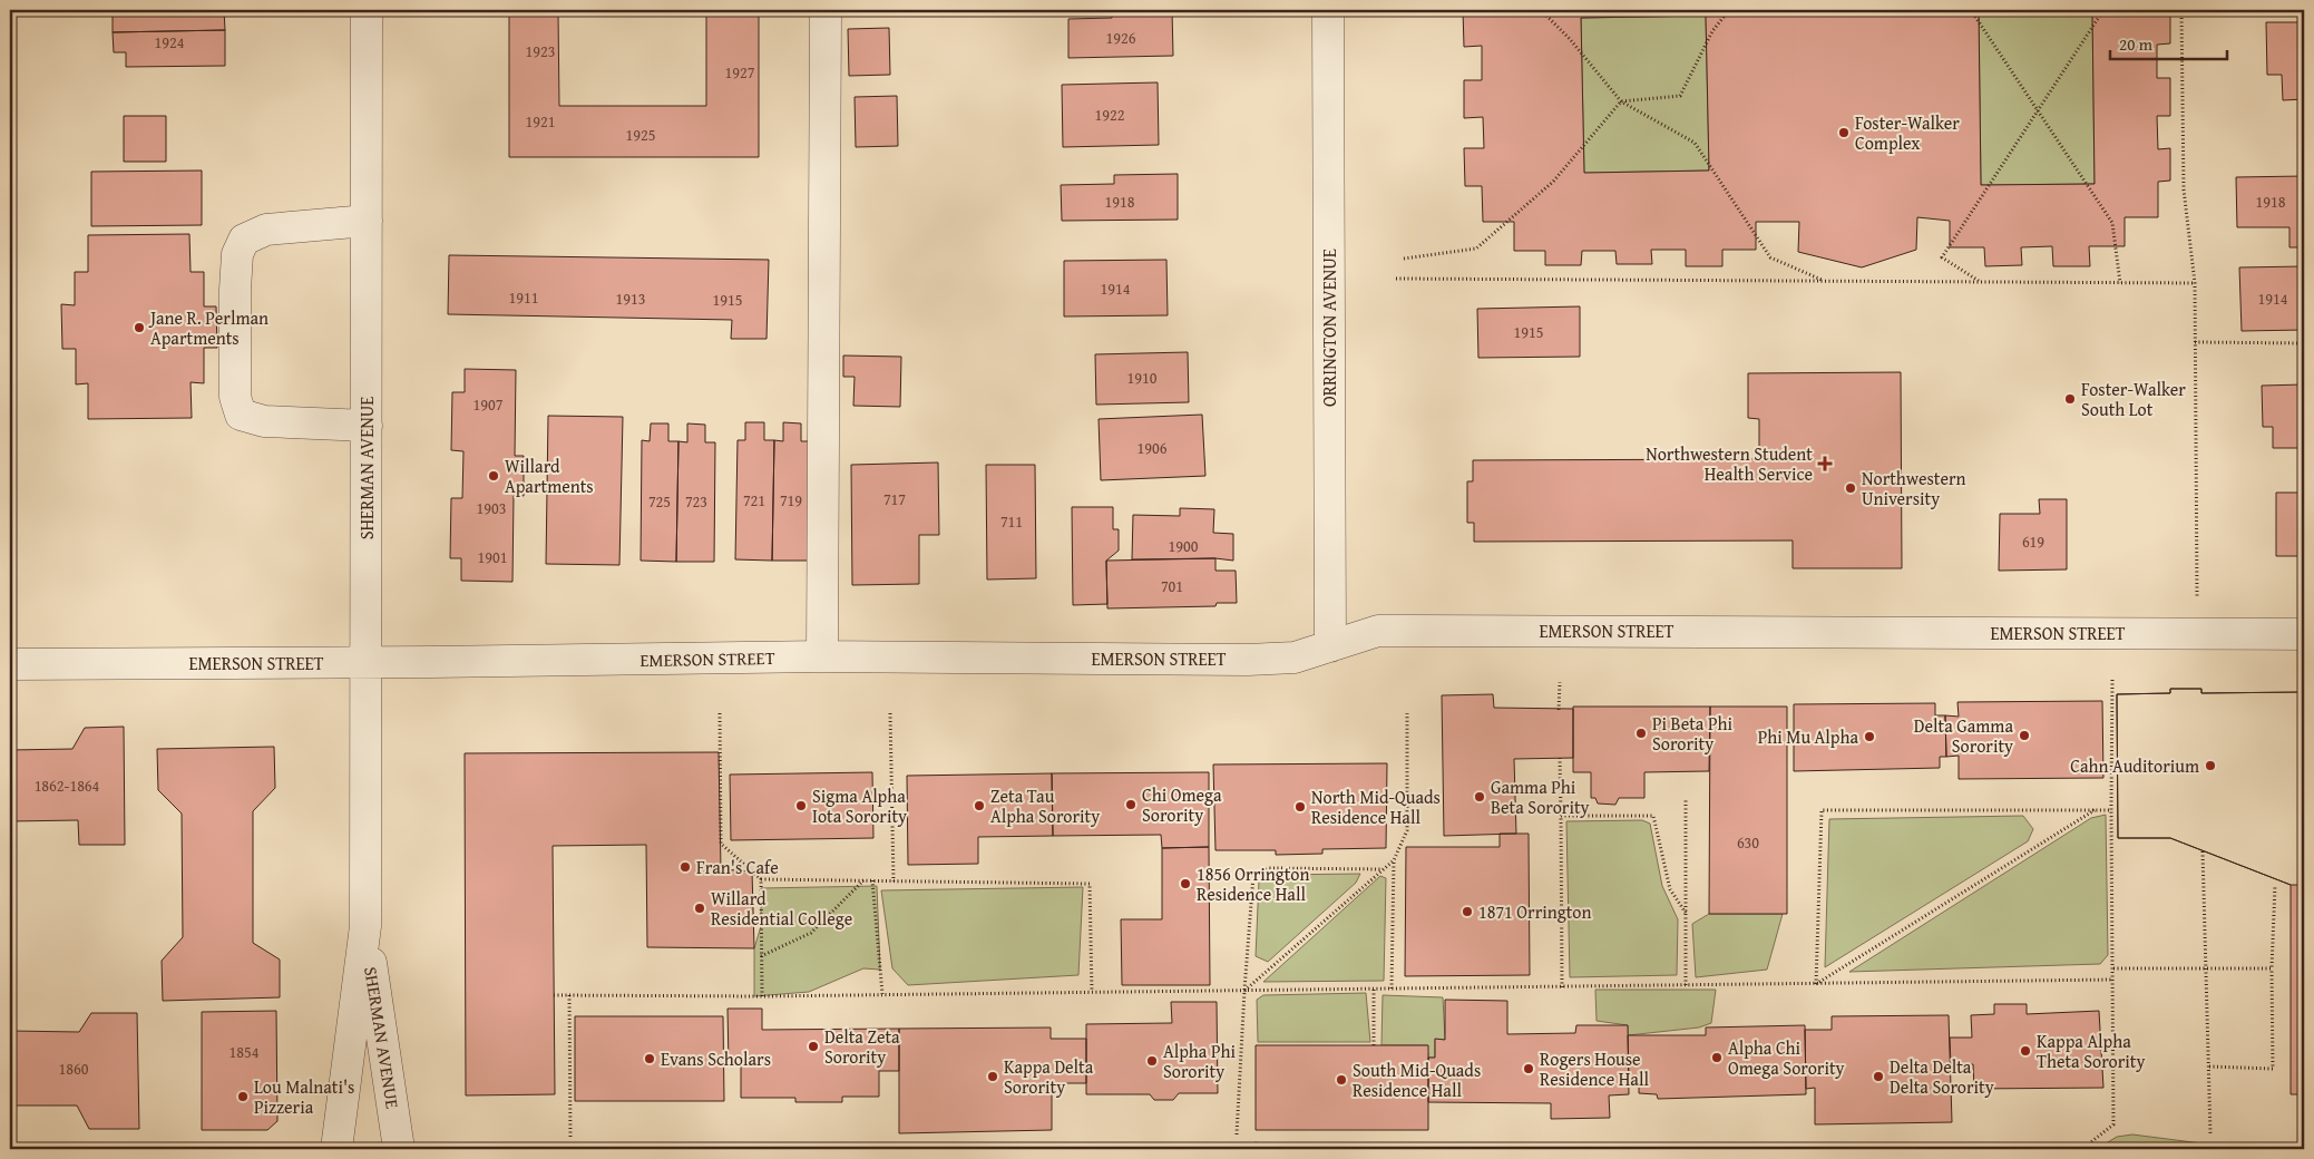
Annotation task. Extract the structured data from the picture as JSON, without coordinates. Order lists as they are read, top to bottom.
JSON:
{
  "streets": {
    "street": ["ORRINGTON AVENUE", "SHERMAN AVENUE", "EMERSON STREET"]
  },
  "crossings": [
    ["ORRINGTON AVENUE", "EMERSON STREET"],
    ["SHERMAN AVENUE", "EMERSON STREET"]
  ],
  "places": {
    "other": [
      "Foster-Walker Complex",
      "Jane R. Perlman Apartments",
      "Foster-Walker South Lot",
      "Willard Apartments",
      "Northwestern University",
      "Pi Beta Phi Sorority",
      "Delta Gamma Sorority",
      "Phi Mu Alpha",
      "Cahn Auditorium",
      "Gamma Phi Beta Sorority",
      "Chi Omega Sorority",
      "Sigma Alpha Iota Sorority",
      "Zeta Tau Alpha Sorority",
      "North Mid-Quads Residence Hall",
      "Fran's Cafe",
      "1856 Orrington Residence Hall",
      "Willard Residential College",
      "1871 Orrington",
      "Delta Zeta Sorority",
      "Kappa Alpha Theta Sorority",
      "Alpha Chi Omega Sorority",
      "Evans Scholars",
      "Alpha Phi Sorority",
      "Rogers House Residence Hall",
      "Kappa Delta Sorority",
      "Delta Delta Delta Sorority",
      "South Mid-Quads Residence Hall",
      "Lou Malnati's Pizzeria"
    ],
    "health": ["Northwestern Student Health Service"]
  },
  "house_numbers": [
    "1926",
    "1924",
    "1923",
    "1927",
    "1922",
    "1921",
    "1925",
    "1918",
    "1918",
    "1914",
    "1911",
    "1913",
    "1914",
    "1915",
    "1915",
    "1910",
    "1907",
    "1906",
    "717",
    "721",
    "719",
    "725",
    "723",
    "1903",
    "711",
    "619",
    "1900",
    "1901",
    "701",
    "1862-1864",
    "630",
    "1854",
    "1860"
  ],
  "scale_bar": "20 m"
}
